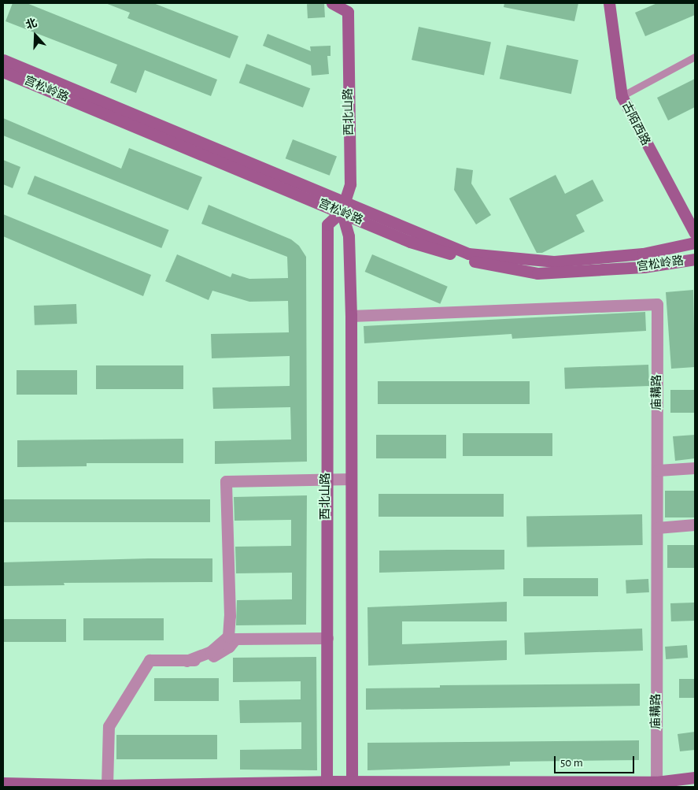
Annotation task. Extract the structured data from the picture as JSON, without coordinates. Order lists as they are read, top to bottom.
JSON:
{
  "streets": {
    "main road": ["宫松岭路", "西北山路", "古陌西路"],
    "street": ["庙耩路"]
  },
  "crossings": [
    ["宫松岭路", "西北山路"],
    ["西北山路", "庙耩路"]
  ],
  "scale_bar": "50 m",
  "north": "top"
}
